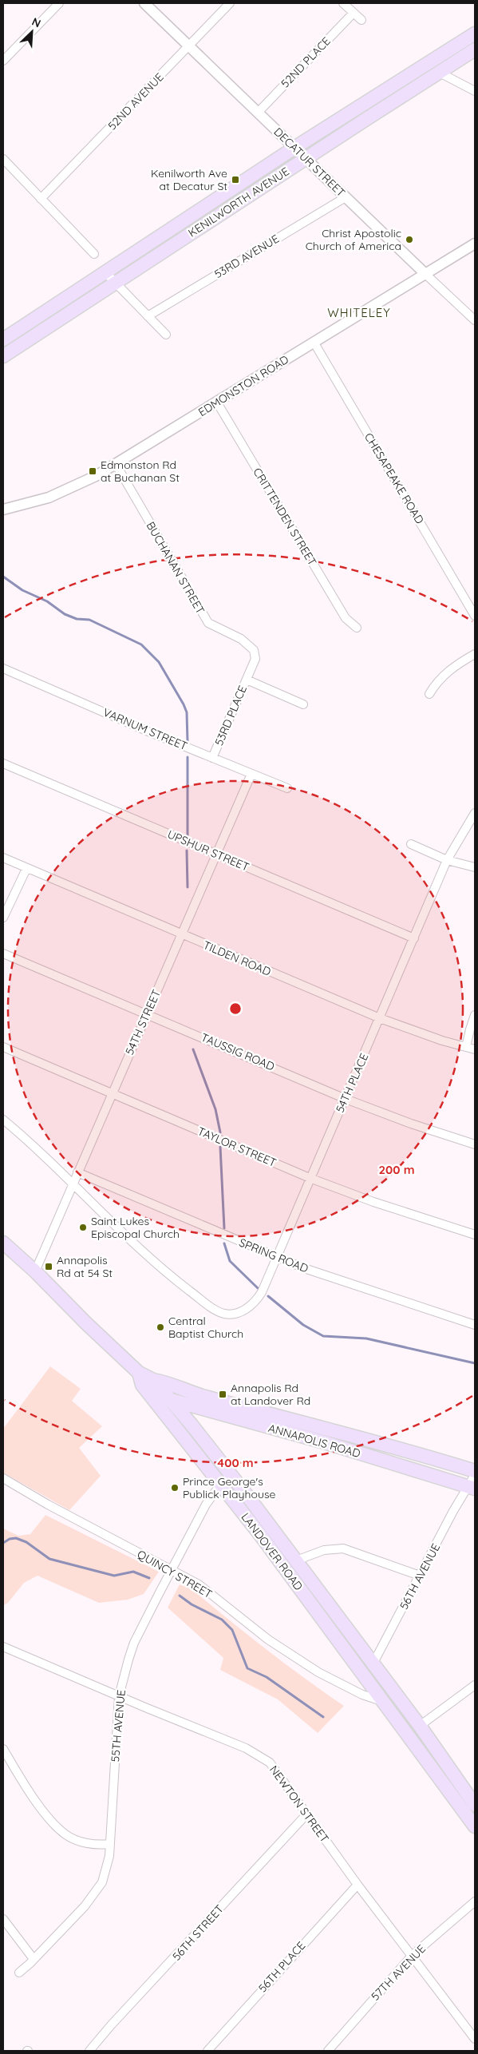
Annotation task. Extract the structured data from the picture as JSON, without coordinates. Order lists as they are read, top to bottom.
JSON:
{
  "streets": {
    "main road": ["KENILWORTH AVENUE", "ANNAPOLIS ROAD", "LANDOVER ROAD"],
    "street": [
      "52ND PLACE",
      "52ND AVENUE",
      "DECATUR STREET",
      "53RD AVENUE",
      "EDMONSTON ROAD",
      "CHESAPEAKE ROAD",
      "CRITTENDEN STREET",
      "BUCHANAN STREET",
      "53RD PLACE",
      "VARNUM STREET",
      "UPSHUR STREET",
      "TILDEN ROAD",
      "54TH STREET",
      "TAUSSIG ROAD",
      "54TH PLACE",
      "TAYLOR STREET",
      "SPRING ROAD",
      "QUINCY STREET",
      "56TH AVENUE",
      "55TH AVENUE",
      "NEWTON STREET",
      "56TH STREET",
      "56TH PLACE",
      "57TH AVENUE"
    ]
  },
  "crossings": [
    ["52ND PLACE", "DECATUR STREET"],
    ["52ND AVENUE", "DECATUR STREET"],
    ["DECATUR STREET", "KENILWORTH AVENUE"],
    ["DECATUR STREET", "53RD AVENUE"],
    ["DECATUR STREET", "EDMONSTON ROAD"],
    ["EDMONSTON ROAD", "CHESAPEAKE ROAD"],
    ["EDMONSTON ROAD", "CRITTENDEN STREET"],
    ["EDMONSTON ROAD", "BUCHANAN STREET"],
    ["BUCHANAN STREET", "53RD PLACE"],
    ["53RD PLACE", "VARNUM STREET"],
    ["VARNUM STREET", "54TH STREET"],
    ["UPSHUR STREET", "54TH STREET"],
    ["UPSHUR STREET", "54TH PLACE"],
    ["TILDEN ROAD", "54TH STREET"],
    ["TILDEN ROAD", "54TH PLACE"],
    ["54TH STREET", "TAUSSIG ROAD"],
    ["54TH STREET", "54TH PLACE"],
    ["54TH STREET", "TAYLOR STREET"],
    ["54TH STREET", "SPRING ROAD"],
    ["TAUSSIG ROAD", "54TH PLACE"],
    ["54TH PLACE", "TAYLOR STREET"],
    ["54TH PLACE", "SPRING ROAD"],
    ["ANNAPOLIS ROAD", "LANDOVER ROAD"],
    ["ANNAPOLIS ROAD", "56TH AVENUE"],
    ["LANDOVER ROAD", "QUINCY STREET"],
    ["LANDOVER ROAD", "56TH AVENUE"],
    ["LANDOVER ROAD", "55TH AVENUE"],
    ["QUINCY STREET", "55TH AVENUE"],
    ["55TH AVENUE", "NEWTON STREET"],
    ["NEWTON STREET", "56TH STREET"],
    ["NEWTON STREET", "56TH PLACE"],
    ["NEWTON STREET", "57TH AVENUE"]
  ],
  "districts": ["WHITELEY"],
  "places": {
    "transit": [
      "Kenilworth Ave at Decatur St",
      "Edmonston Rd at Buchanan St",
      "Annapolis Rd at 54 St",
      "Annapolis Rd at Landover Rd"
    ],
    "other": [
      "Christ Apostolic Church of America",
      "Saint Lukes Episcopal Church",
      "Central Baptist Church",
      "Prince George's Publick Playhouse"
    ]
  },
  "north": "top right",
  "rings": ["200 m", "400 m"]
}
